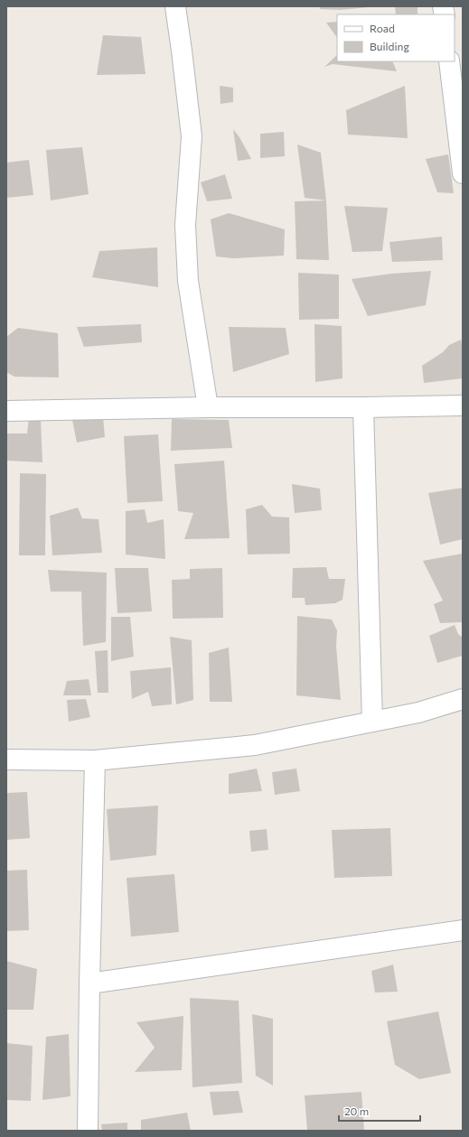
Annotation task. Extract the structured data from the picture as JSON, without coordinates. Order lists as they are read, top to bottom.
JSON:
{
  "legend": ["Road", "Building"],
  "scale_bar": "20 m"
}
